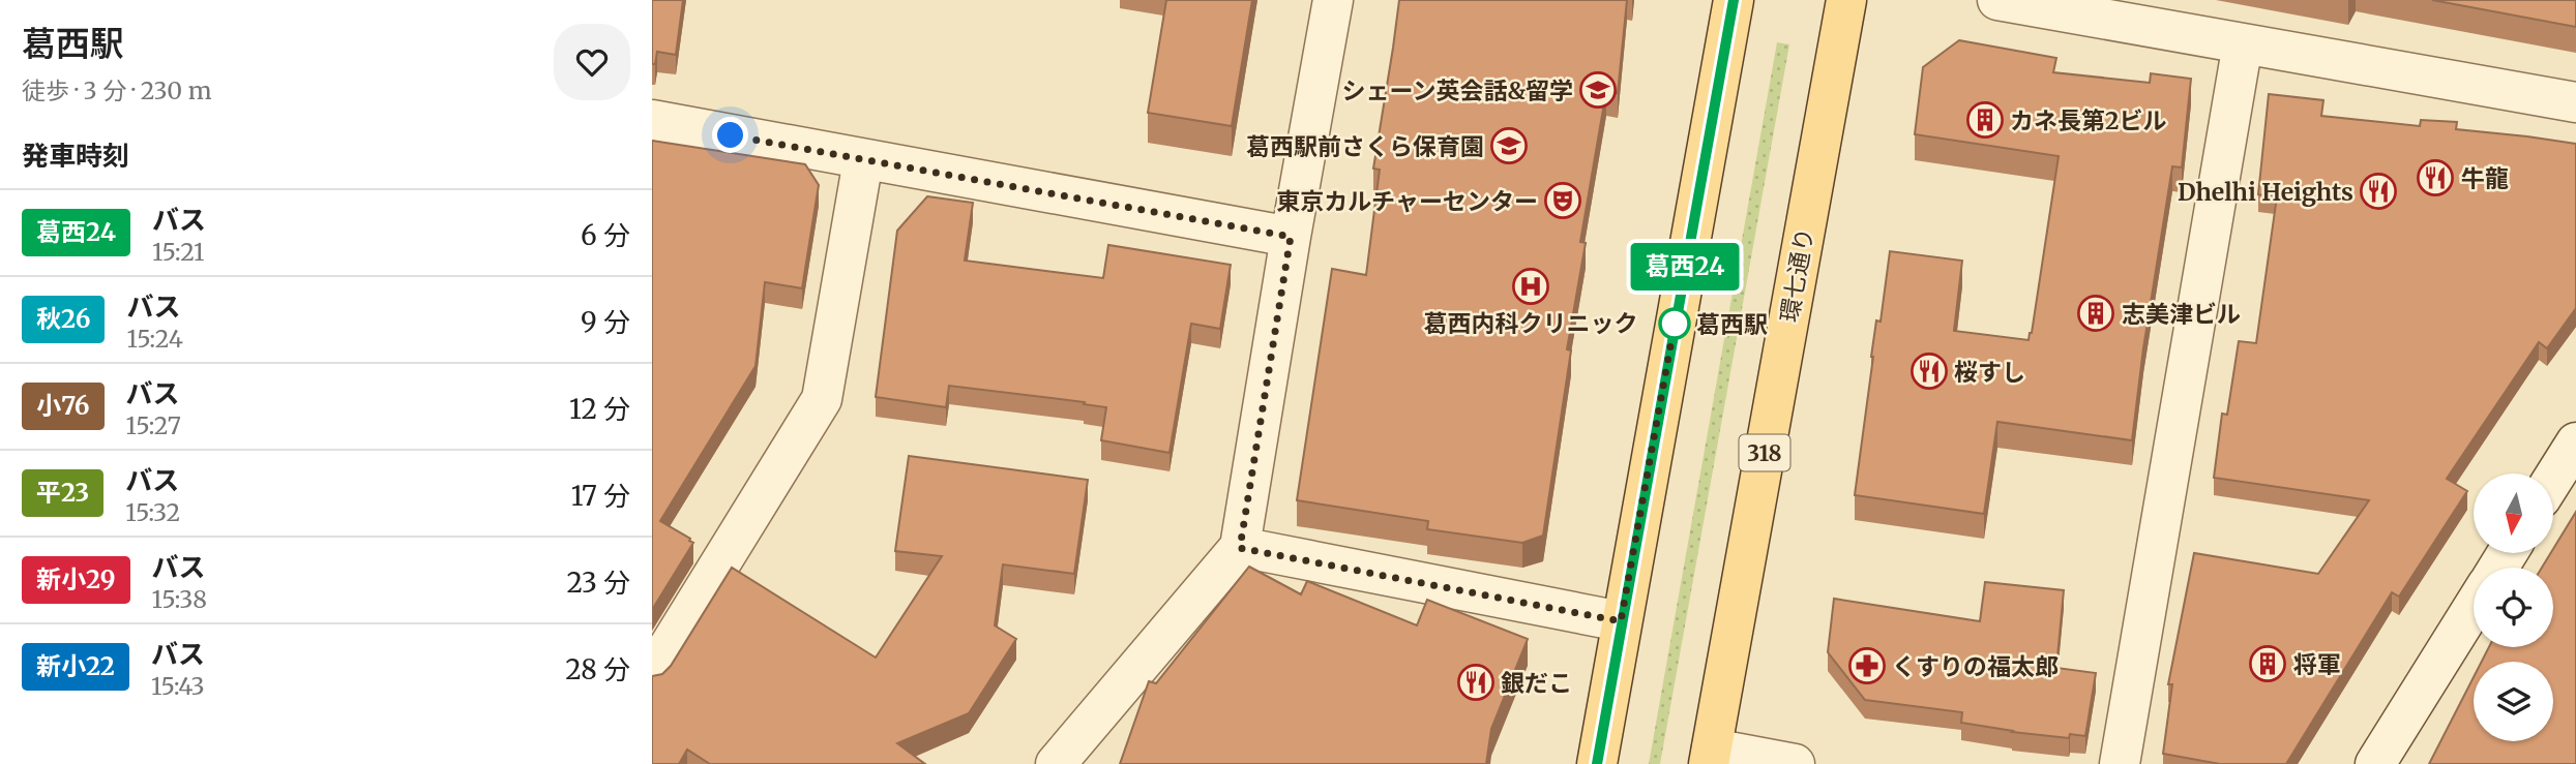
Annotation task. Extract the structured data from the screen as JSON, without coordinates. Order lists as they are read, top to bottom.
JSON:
{
  "streets": {
    "main road": ["環七通り", "318"]
  },
  "places": {
    "school or university": ["シェーン英会話&留学", "葛西駅前さくら保育園"],
    "building": ["カネ長第2ビル", "志美津ビル", "将軍"],
    "restaurant": [
      "牛龍",
      "Dhelhi Heights",
      "桜すし",
      "銀だこ"
    ],
    "theatre": ["東京カルチャーセンター"],
    "hospital": ["葛西内科クリニック"],
    "other": ["葛西駅"],
    "pharmacy": ["くすりの福太郎"]
  },
  "lines": ["bus line 葛西24"],
  "north": "bottom",
  "page": {
    "heading": [
      ["葛西駅", "徒歩 · 3 分 · 230 m"],
      "発車時刻"
    ],
    "on_map": "葛西24",
    "list": [
      {
        "mark": "葛西24",
        "name": "バス",
        "note": "15:21",
        "value": "6 分"
      },
      {
        "mark": "秋26",
        "name": "バス",
        "note": "15:24",
        "value": "9 分"
      },
      {
        "mark": "小76",
        "name": "バス",
        "note": "15:27",
        "value": "12 分"
      },
      {
        "mark": "平23",
        "name": "バス",
        "note": "15:32",
        "value": "17 分"
      },
      {
        "mark": "新小29",
        "name": "バス",
        "note": "15:38",
        "value": "23 分"
      },
      {
        "mark": "新小22",
        "name": "バス",
        "note": "15:43",
        "value": "28 分"
      }
    ]
  }
}
